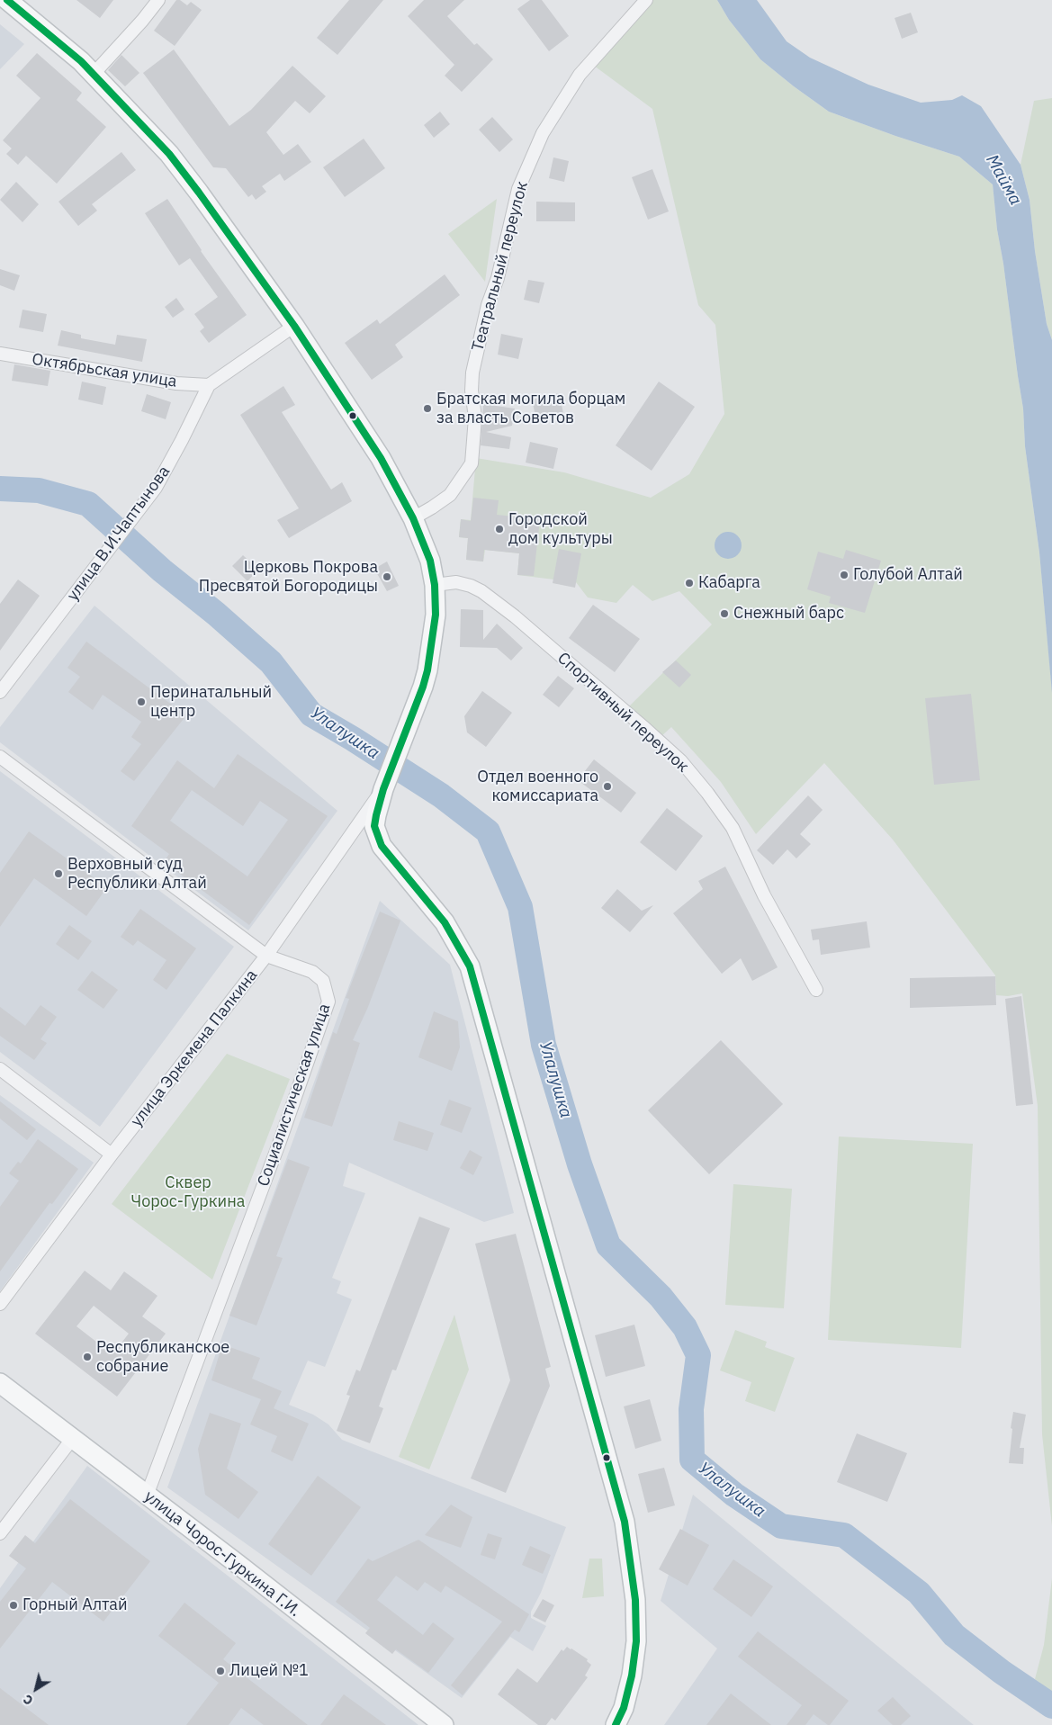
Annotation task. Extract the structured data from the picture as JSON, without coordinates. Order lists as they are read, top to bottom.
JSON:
{
  "streets": {
    "main road": ["улица Чорос-Гуркина Г.И."],
    "street": [
      "Театральный переулок",
      "Октябрьская улица",
      "улица В.И.Чаптынова",
      "Спортивный переулок",
      "улица Эркемена Палкина",
      "Социалистическая улица"
    ]
  },
  "crossings": [
    ["Октябрьская улица", "улица В.И.Чаптынова"],
    ["улица Эркемена Палкина", "Социалистическая улица"],
    ["Социалистическая улица", "улица Чорос-Гуркина Г.И."]
  ],
  "water": ["Майма", "Улалушка"],
  "parks": ["Сквер Чорос-Гуркина"],
  "places": [
    "Братская могила борцам за власть Советов",
    "Городской дом культуры",
    "Голубой Алтай",
    "Церковь Покрова Пресвятой Богородицы",
    "Кабарга",
    "Снежный барс",
    "Перинатальный центр",
    "Отдел военного комиссариата",
    "Верховный суд Республики Алтай",
    "Республиканское собрание",
    "Горный Алтай",
    "Лицей №1"
  ],
  "north": "bottom left"
}
